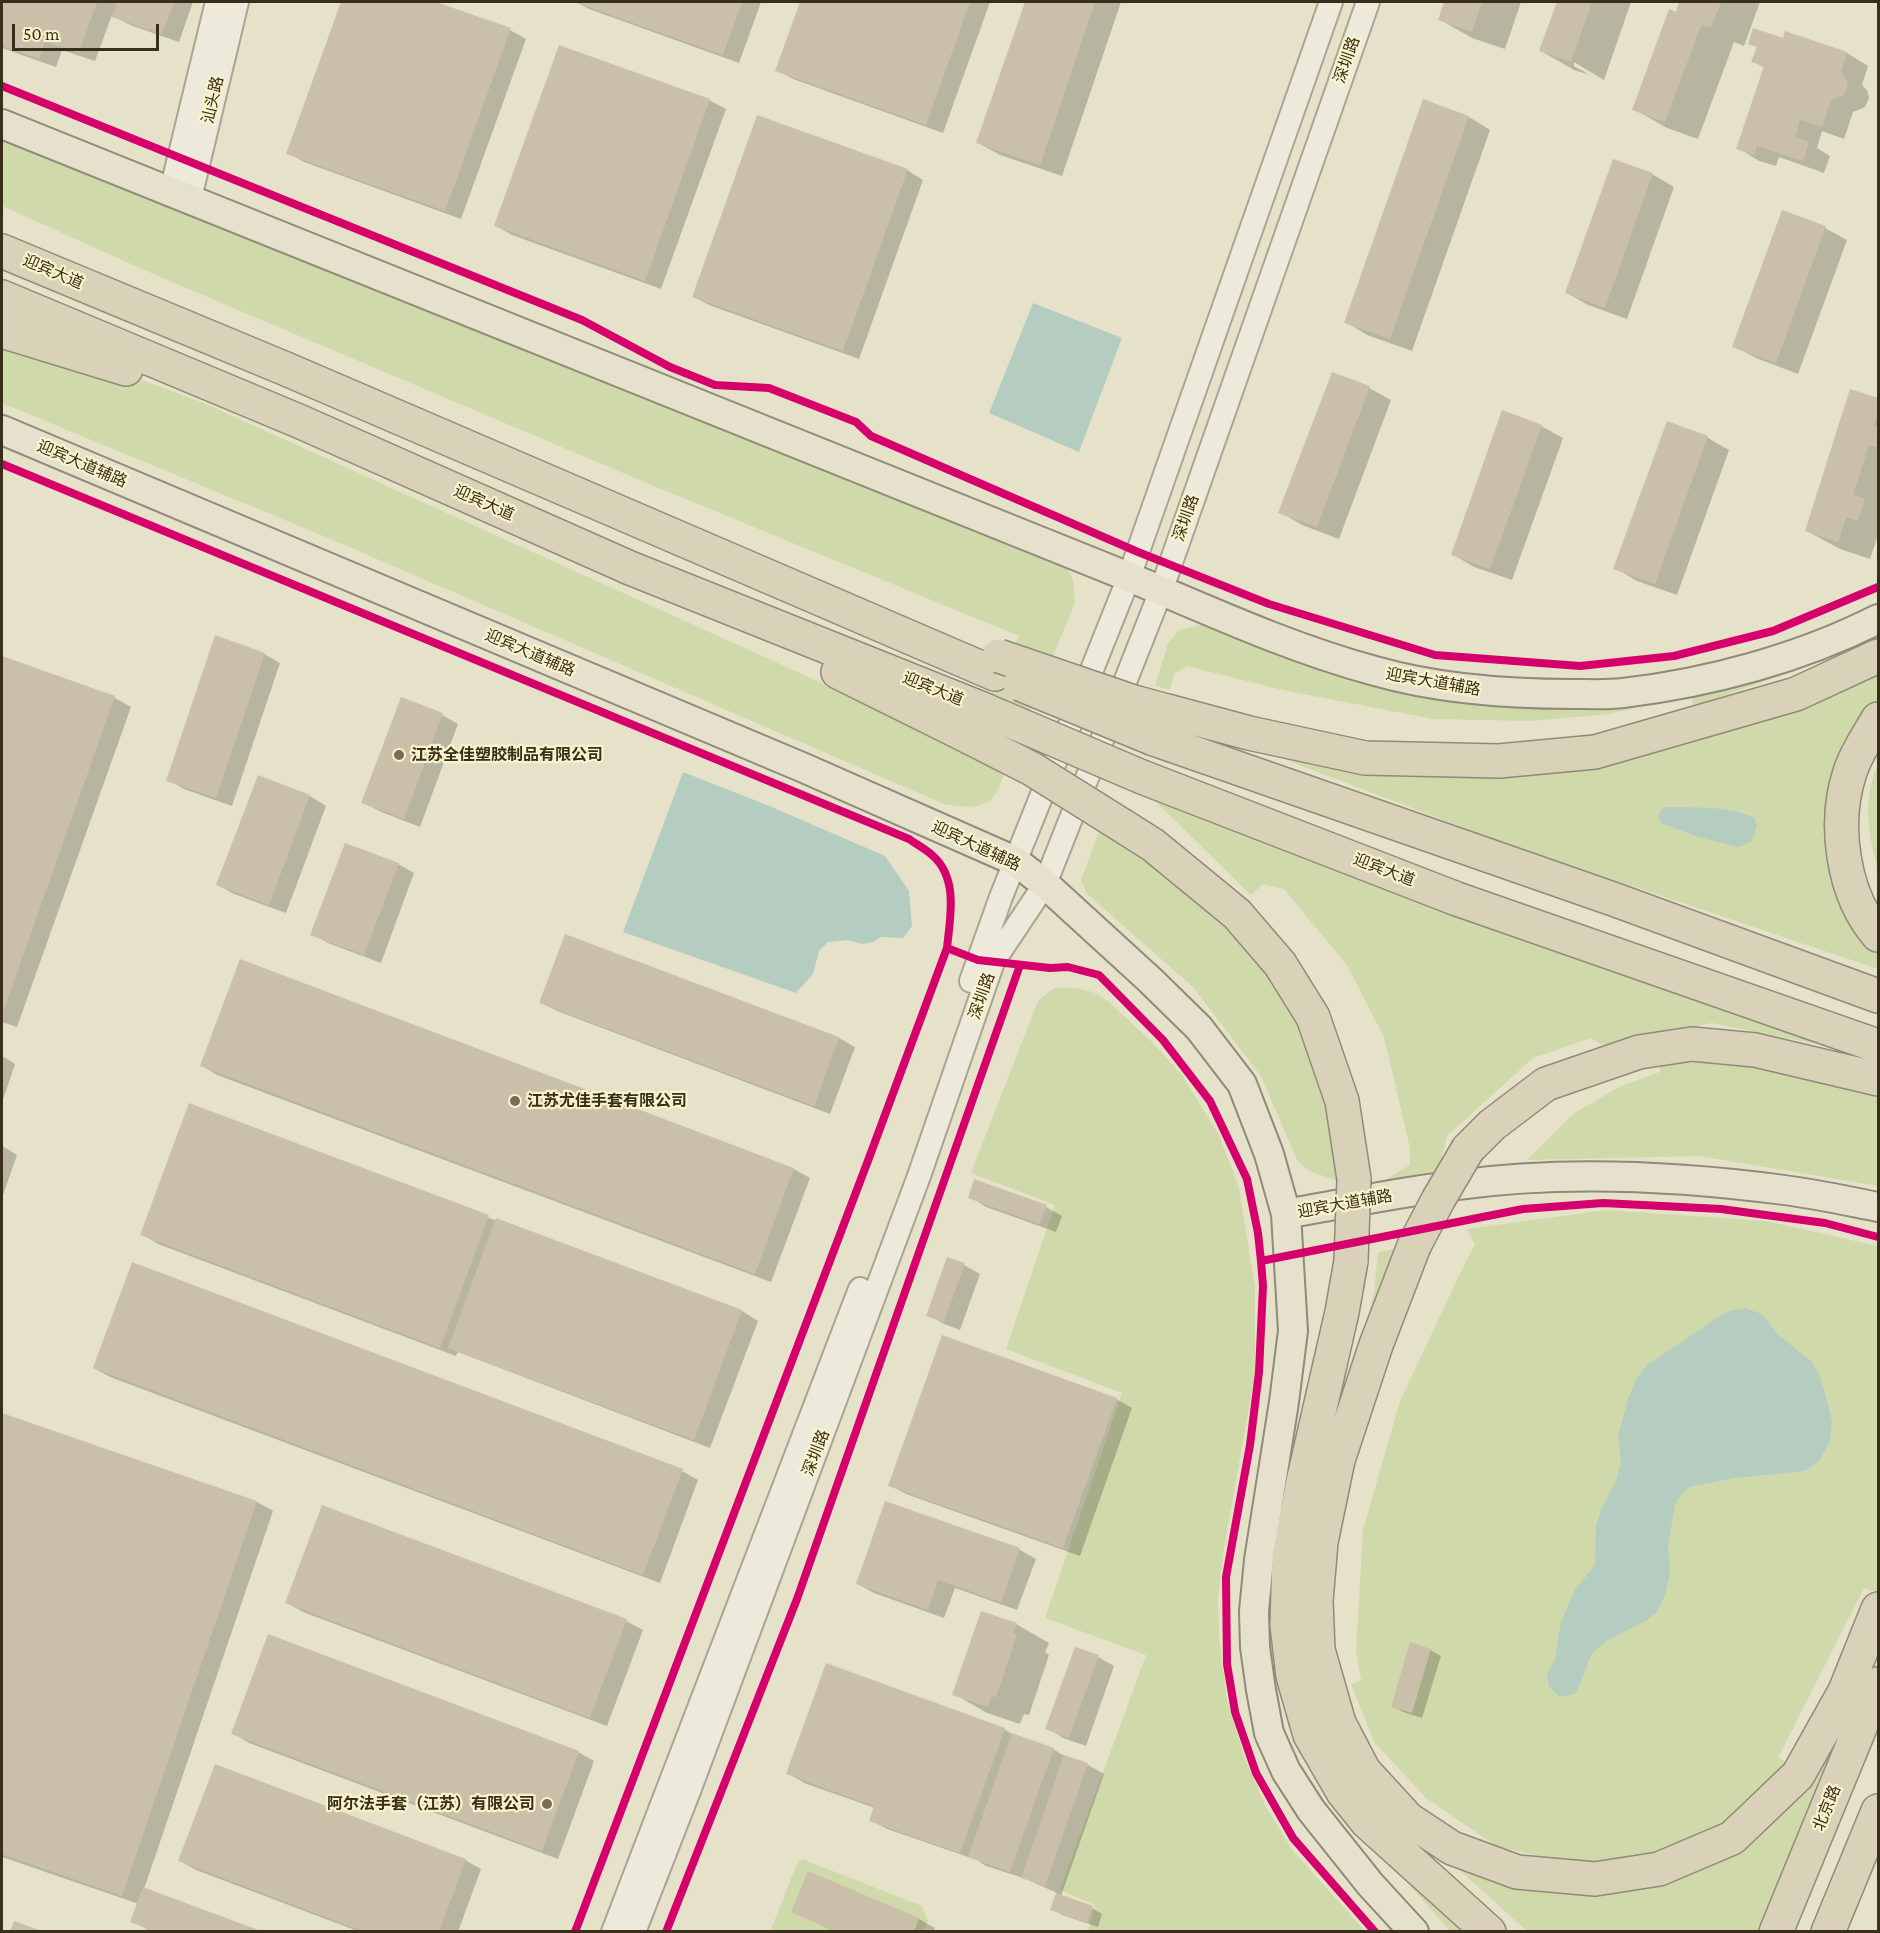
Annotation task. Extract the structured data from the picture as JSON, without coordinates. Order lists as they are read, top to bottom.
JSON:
{
  "streets": {
    "highway": ["迎宾大道", "北京路"],
    "main road": ["迎宾大道辅路"],
    "street": ["深圳路", "汕头路"]
  },
  "crossings": [
    ["深圳路", "迎宾大道辅路"],
    ["汕头路", "迎宾大道辅路"]
  ],
  "places": ["江苏全佳塑胶制品有限公司", "江苏尤佳手套有限公司", "阿尔法手套（江苏）有限公司"],
  "scale_bar": "50 m"
}
